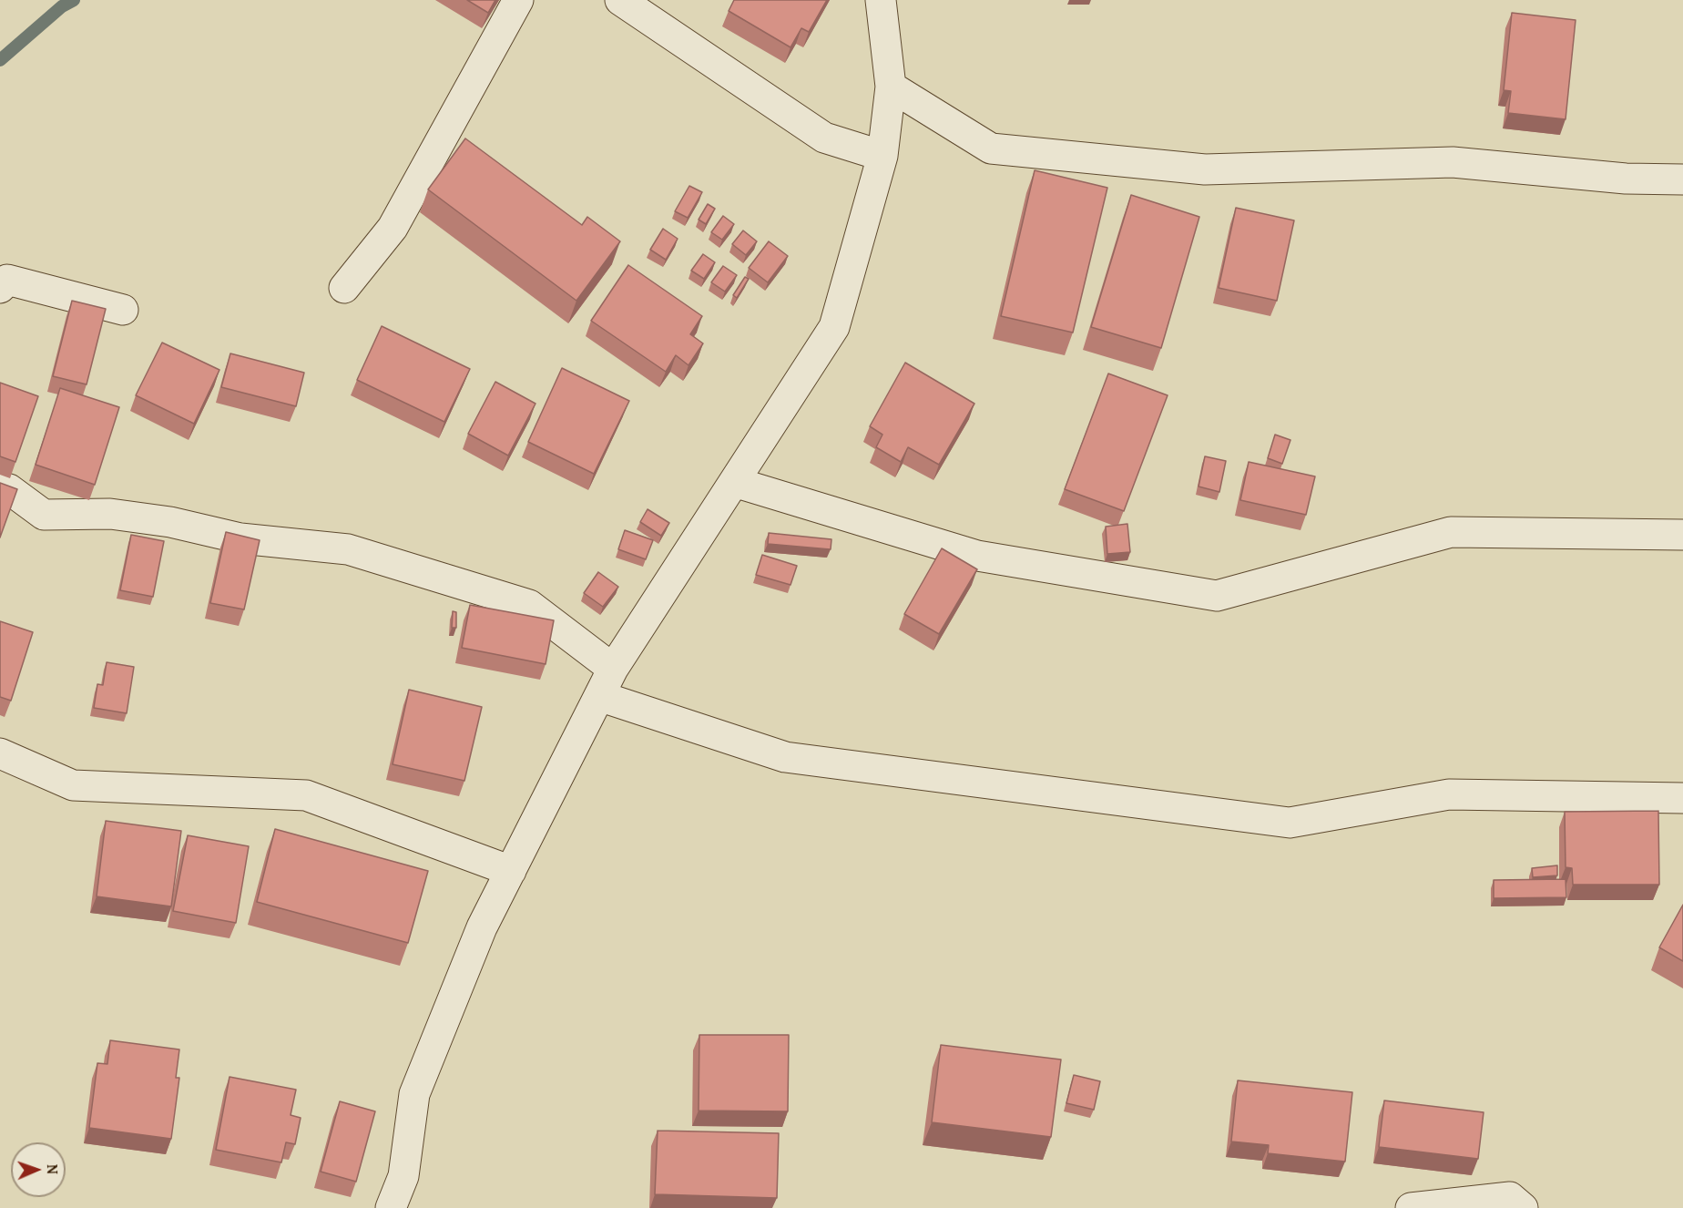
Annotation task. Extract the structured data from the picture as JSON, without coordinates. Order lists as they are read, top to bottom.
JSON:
{
  "north": "right"
}
